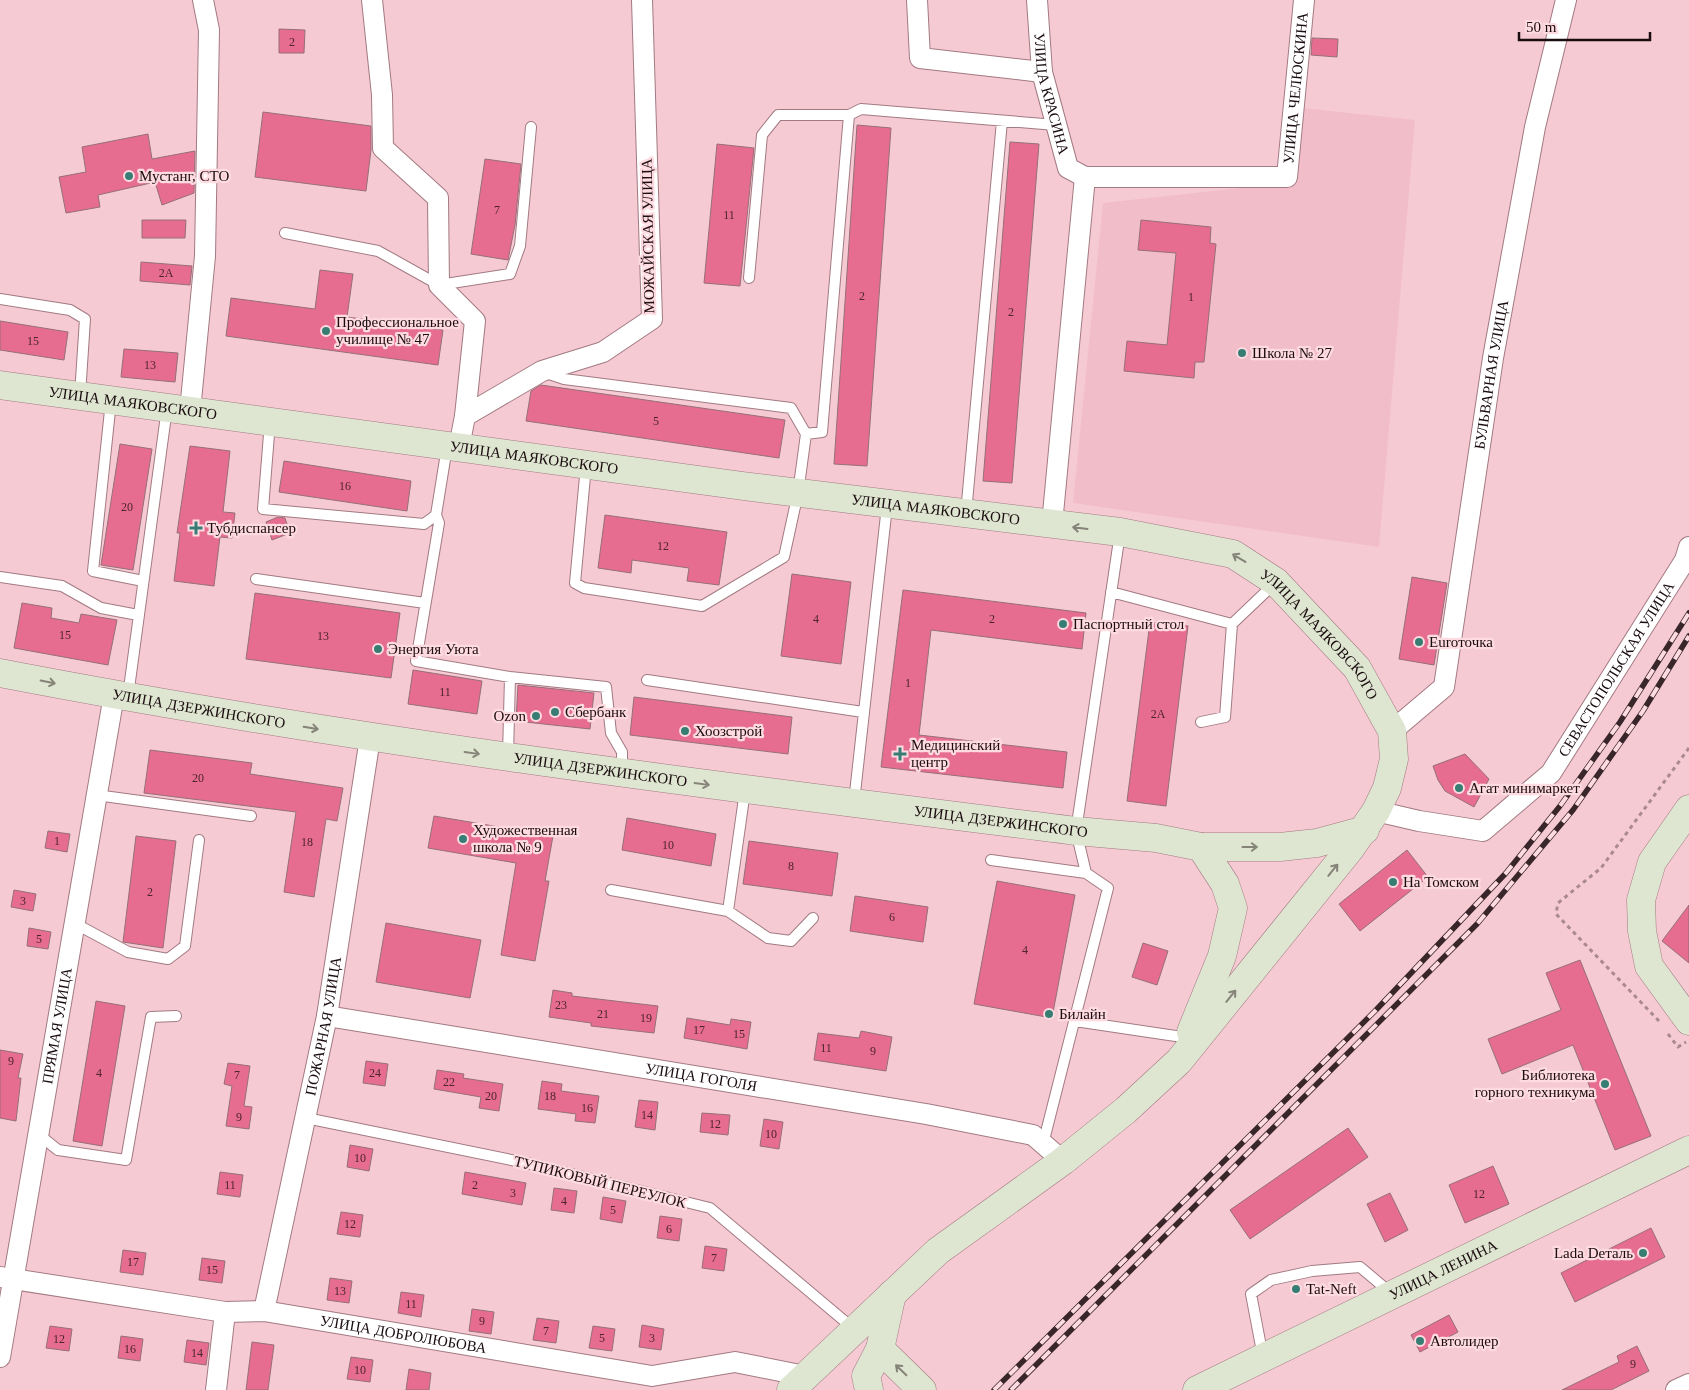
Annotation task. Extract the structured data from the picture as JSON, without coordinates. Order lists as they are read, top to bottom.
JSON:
{
  "streets": {
    "main road": ["УЛИЦА МАЯКОВСКОГО", "УЛИЦА ДЗЕРЖИНСКОГО", "УЛИЦА ЛЕНИНА"],
    "street": [
      "УЛИЦА ЧЕЛЮСКИНА",
      "УЛИЦА КРАСИНА",
      "МОЖАЙСКАЯ УЛИЦА",
      "БУЛЬВАРНАЯ УЛИЦА",
      "СЕВАСТОПОЛЬСКАЯ УЛИЦА",
      "ПОЖАРНАЯ УЛИЦА",
      "ПРЯМАЯ УЛИЦА",
      "УЛИЦА ГОГОЛЯ",
      "УЛИЦА ДОБРОЛЮБОВА"
    ],
    "lane": ["ТУПИКОВЫЙ ПЕРЕУЛОК"]
  },
  "crossings": [
    ["УЛИЦА ЧЕЛЮСКИНА", "УЛИЦА КРАСИНА"],
    ["БУЛЬВАРНАЯ УЛИЦА", "УЛИЦА МАЯКОВСКОГО"],
    ["УЛИЦА МАЯКОВСКОГО", "СЕВАСТОПОЛЬСКАЯ УЛИЦА"],
    ["УЛИЦА МАЯКОВСКОГО", "УЛИЦА ДЗЕРЖИНСКОГО"],
    ["УЛИЦА МАЯКОВСКОГО", "УЛИЦА ГОГОЛЯ"],
    ["УЛИЦА МАЯКОВСКОГО", "ТУПИКОВЫЙ ПЕРЕУЛОК"],
    ["УЛИЦА МАЯКОВСКОГО", "УЛИЦА ДОБРОЛЮБОВА"],
    ["СЕВАСТОПОЛЬСКАЯ УЛИЦА", "УЛИЦА ДЗЕРЖИНСКОГО"],
    ["УЛИЦА ДЗЕРЖИНСКОГО", "ПОЖАРНАЯ УЛИЦА"],
    ["УЛИЦА ДЗЕРЖИНСКОГО", "ПРЯМАЯ УЛИЦА"],
    ["ПОЖАРНАЯ УЛИЦА", "УЛИЦА ГОГОЛЯ"],
    ["ПОЖАРНАЯ УЛИЦА", "ТУПИКОВЫЙ ПЕРЕУЛОК"],
    ["ПОЖАРНАЯ УЛИЦА", "УЛИЦА ДОБРОЛЮБОВА"],
    ["ПРЯМАЯ УЛИЦА", "УЛИЦА ДОБРОЛЮБОВА"]
  ],
  "one_way": ["УЛИЦА ДЗЕРЖИНСКОГО"],
  "places": {
    "other": [
      "Мустанг, СТО",
      "Профессиональное училище № 47",
      "Школа № 27",
      "Паспортный стол",
      "Euroточка",
      "Энергия Уюта",
      "Сбербанк",
      "Ozon",
      "Хоозстрой",
      "Агат минимаркет",
      "Художественная школа № 9",
      "На Томском",
      "Билайн",
      "Библиотека горного техникума",
      "Lada Dеталь",
      "Tat-Neft",
      "Автолидер"
    ],
    "health": ["Тубдиспансер", "Медицинский центр"]
  },
  "house_numbers": [
    "2",
    "7",
    "11",
    "2А",
    "2",
    "1",
    "2",
    "15",
    "13",
    "5",
    "16",
    "20",
    "12",
    "4",
    "2",
    "15",
    "13",
    "1",
    "11",
    "2А",
    "20",
    "1",
    "18",
    "10",
    "8",
    "2",
    "3",
    "6",
    "5",
    "4",
    "23",
    "21",
    "19",
    "17",
    "15",
    "11",
    "9",
    "9",
    "4",
    "24",
    "7",
    "22",
    "20",
    "18",
    "16",
    "14",
    "9",
    "12",
    "10",
    "10",
    "11",
    "2",
    "3",
    "12",
    "4",
    "5",
    "12",
    "6",
    "7",
    "17",
    "15",
    "13",
    "11",
    "9",
    "7",
    "5",
    "3",
    "12",
    "16",
    "14",
    "9",
    "10"
  ],
  "scale_bar": "50 m"
}
